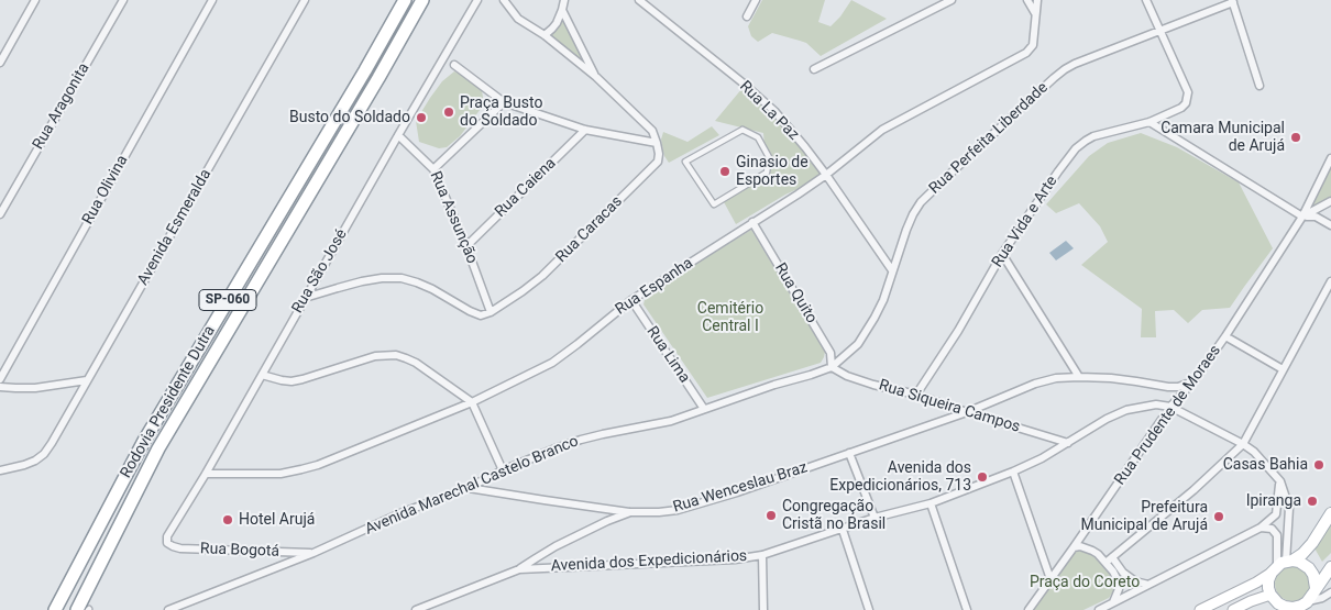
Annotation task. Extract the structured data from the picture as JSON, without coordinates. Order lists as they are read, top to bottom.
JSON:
{
  "streets": {
    "highway": ["SP-060", "Rodovia Presidente Dutra"],
    "street": [
      "Rua Aragonita",
      "Rua La Paz",
      "Rua Perfeita Liberdade",
      "Rua Caiena",
      "Rua Olivina",
      "Rua Assunção",
      "Rua Vida e Arte",
      "Avenida Esmeralda",
      "Rua Caracas",
      "Rua São José",
      "Rua Espanha",
      "Rua Quito",
      "Rua Lima",
      "Rua Siqueira Campos",
      "Rua Prudente de Moraes",
      "Avenida Marechal Castelo Branco",
      "Rua Wenceslau Braz",
      "Rua Bogotá",
      "Avenida dos Expedicionários"
    ]
  },
  "crossings": [
    ["Rua La Paz", "Rua Perfeita Liberdade"],
    ["Rua La Paz", "Rua Espanha"],
    ["Rua Perfeita Liberdade", "Rua Vida e Arte"],
    ["Rua Perfeita Liberdade", "Rua Quito"],
    ["Rua Perfeita Liberdade", "Rua Siqueira Campos"],
    ["Rua Perfeita Liberdade", "Avenida Marechal Castelo Branco"],
    ["Rua Caiena", "Rua Assunção"],
    ["Rua Assunção", "Rua Caracas"],
    ["Rua Assunção", "Rua São José"],
    ["Rua Vida e Arte", "Rua Siqueira Campos"],
    ["Rua São José", "Rua Espanha"],
    ["Rua São José", "Rua Bogotá"],
    ["Rua Espanha", "Rua Quito"],
    ["Rua Espanha", "Rua Lima"],
    ["Rua Quito", "Rua Siqueira Campos"],
    ["Rua Quito", "Avenida Marechal Castelo Branco"],
    ["Rua Lima", "Avenida Marechal Castelo Branco"],
    ["Rua Siqueira Campos", "Avenida Marechal Castelo Branco"],
    ["Rua Siqueira Campos", "Rua Wenceslau Braz"],
    ["Rua Siqueira Campos", "Avenida dos Expedicionários"],
    ["Rua Prudente de Moraes", "Rua Wenceslau Braz"],
    ["Rua Prudente de Moraes", "Avenida dos Expedicionários"],
    ["Avenida Marechal Castelo Branco", "Rua Bogotá"],
    ["Rua Wenceslau Braz", "Avenida dos Expedicionários"]
  ],
  "parks": ["Cemitério Central I", "Praça do Coreto"],
  "places": [
    "Praça Busto do Soldado",
    "Busto do Soldado",
    "Camara Municipal de Arujá",
    "Ginasio de Esportes",
    "Casas Bahia",
    "Avenida dos Expedicionários, 713",
    "Ipiranga",
    "Congregação Cristã no Brasil",
    "Prefeitura Municipal de Arujá",
    "Hotel Arujá"
  ]
}
